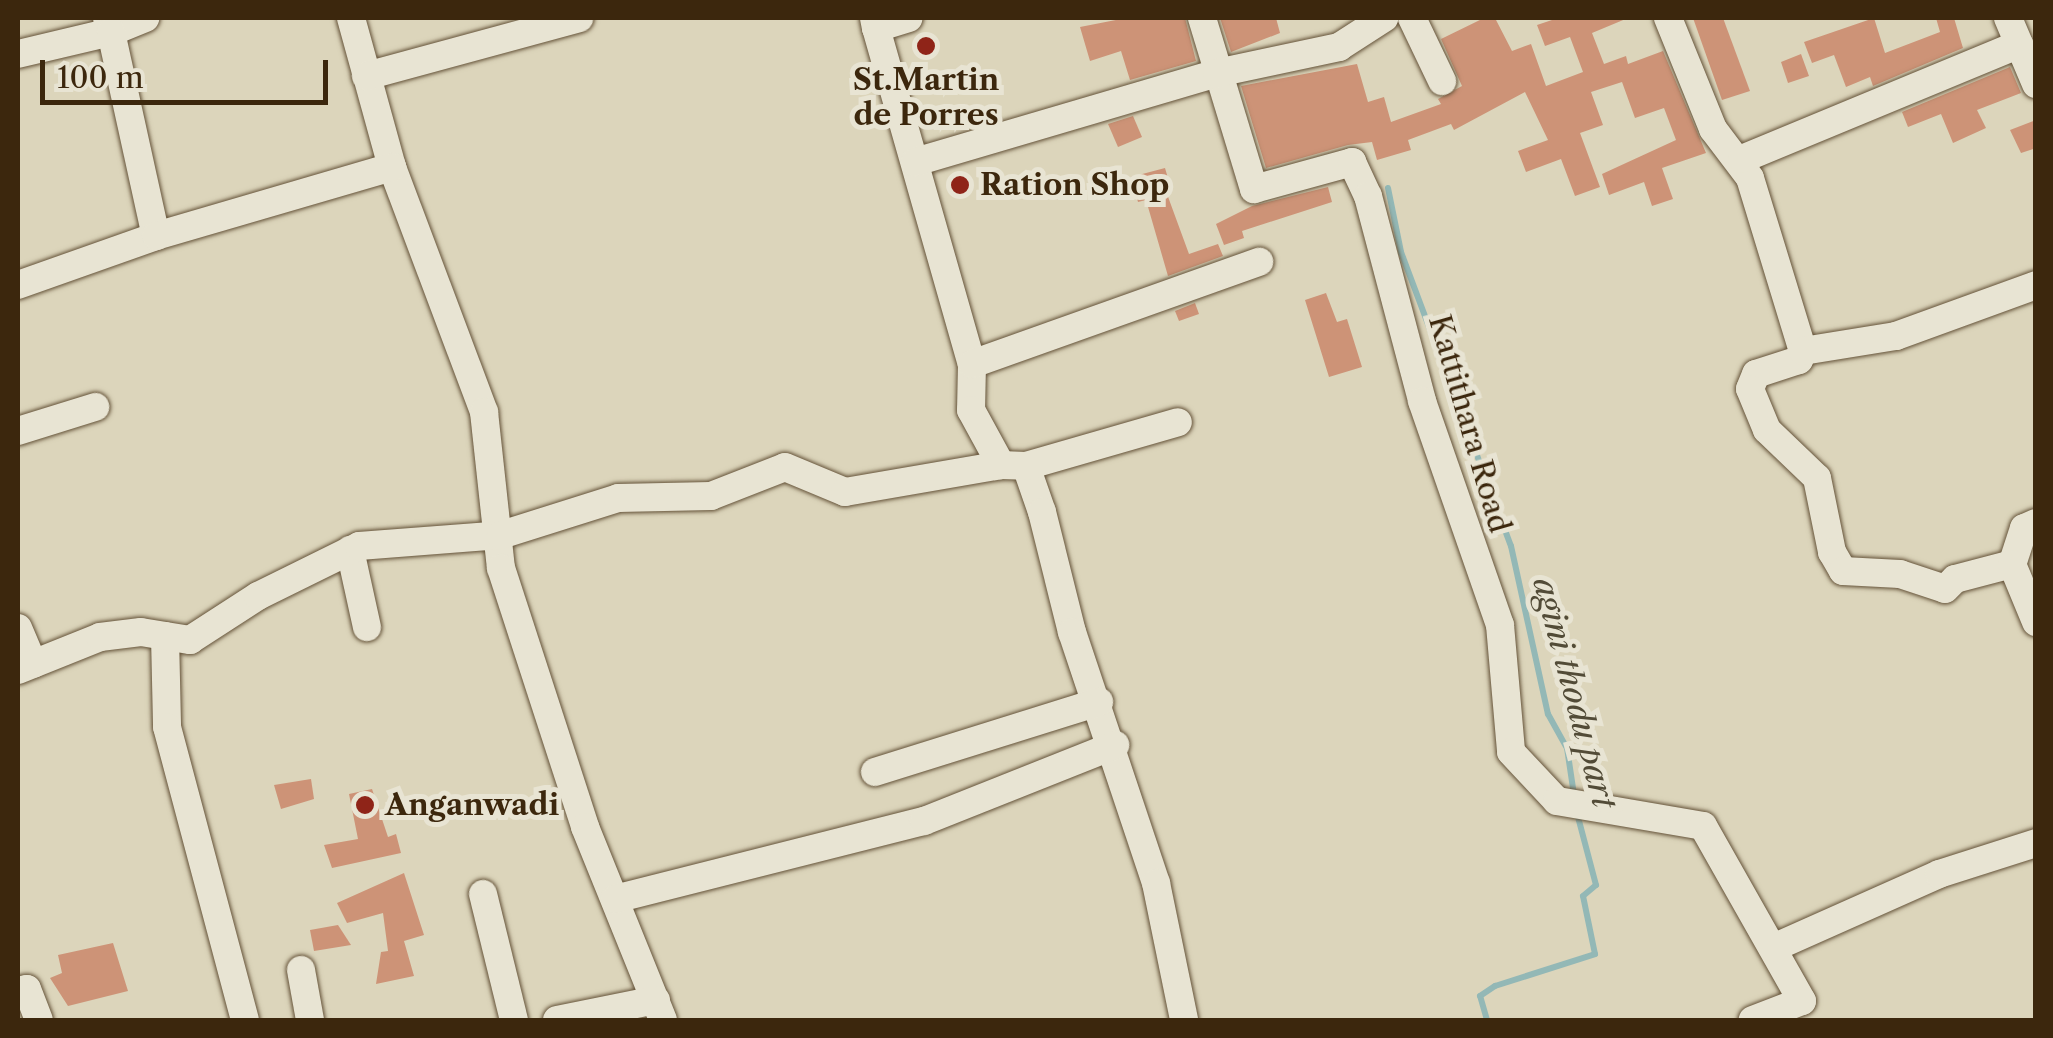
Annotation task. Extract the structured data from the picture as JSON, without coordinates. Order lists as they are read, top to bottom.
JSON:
{
  "streets": {
    "street": ["Kattithara Road"]
  },
  "water": ["agini thodu part"],
  "places": ["St.Martin de Porres", "Ration Shop", "Anganwadi"],
  "scale_bar": "100 m"
}
